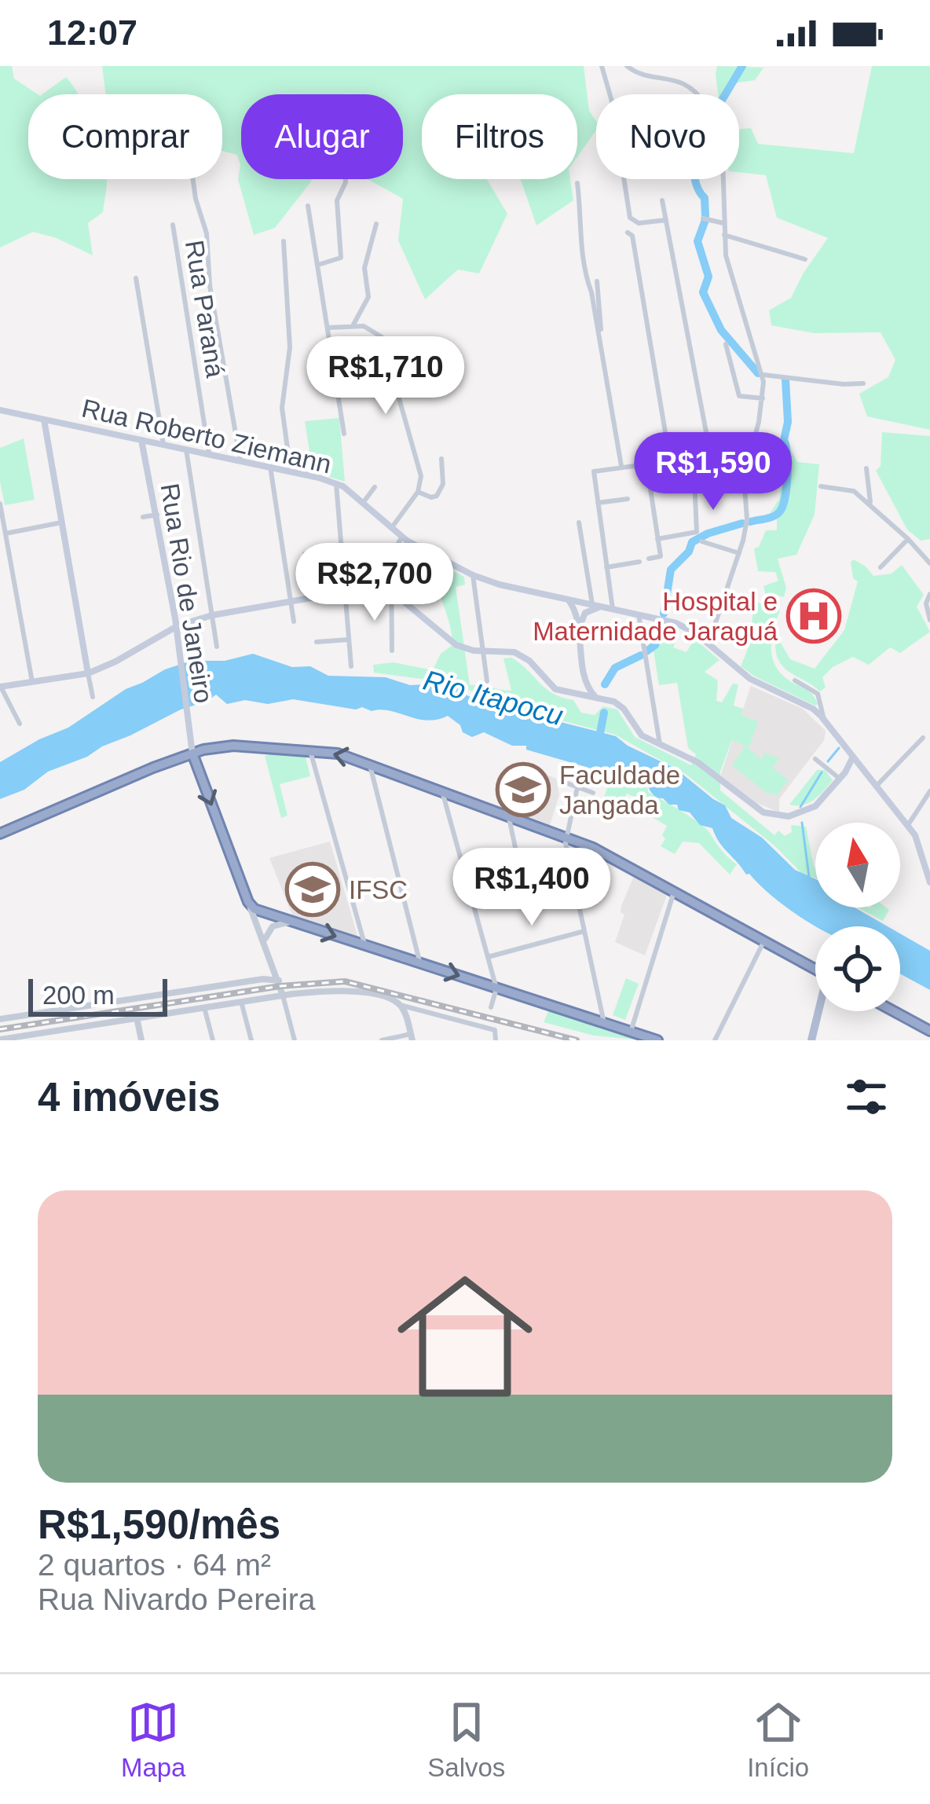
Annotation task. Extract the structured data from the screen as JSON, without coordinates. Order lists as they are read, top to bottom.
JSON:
{
  "streets": {
    "main road": ["Rua Roberto Ziemann", "Rua Rio de Janeiro"],
    "street": ["Rua Paraná"]
  },
  "crossings": [
    ["Rua Paraná", "Rua Roberto Ziemann"],
    ["Rua Roberto Ziemann", "Rua Rio de Janeiro"]
  ],
  "water": ["Rio Itapocu"],
  "places": {
    "hospital": ["Hospital e Maternidade Jaraguá"],
    "school or university": ["Faculdade Jangada", "IFSC"]
  },
  "scale_bar": "200 m",
  "north": "top",
  "page": {
    "status": "12:07",
    "chip": [
      "Comprar",
      "Alugar",
      "Filtros",
      "Novo"
    ],
    "price": [
      "R$1,710",
      "R$1,590",
      "R$2,700",
      "R$1,400"
    ],
    "scale": "200 m",
    "heading": "4 imóveis",
    "list": [
      {
        "name": "R$1,590/mês",
        "note": "2 quartos · 64 m² · Rua Nivardo Pereira"
      }
    ],
    "tabs": ["Mapa", "Salvos", "Início"]
  }
}
